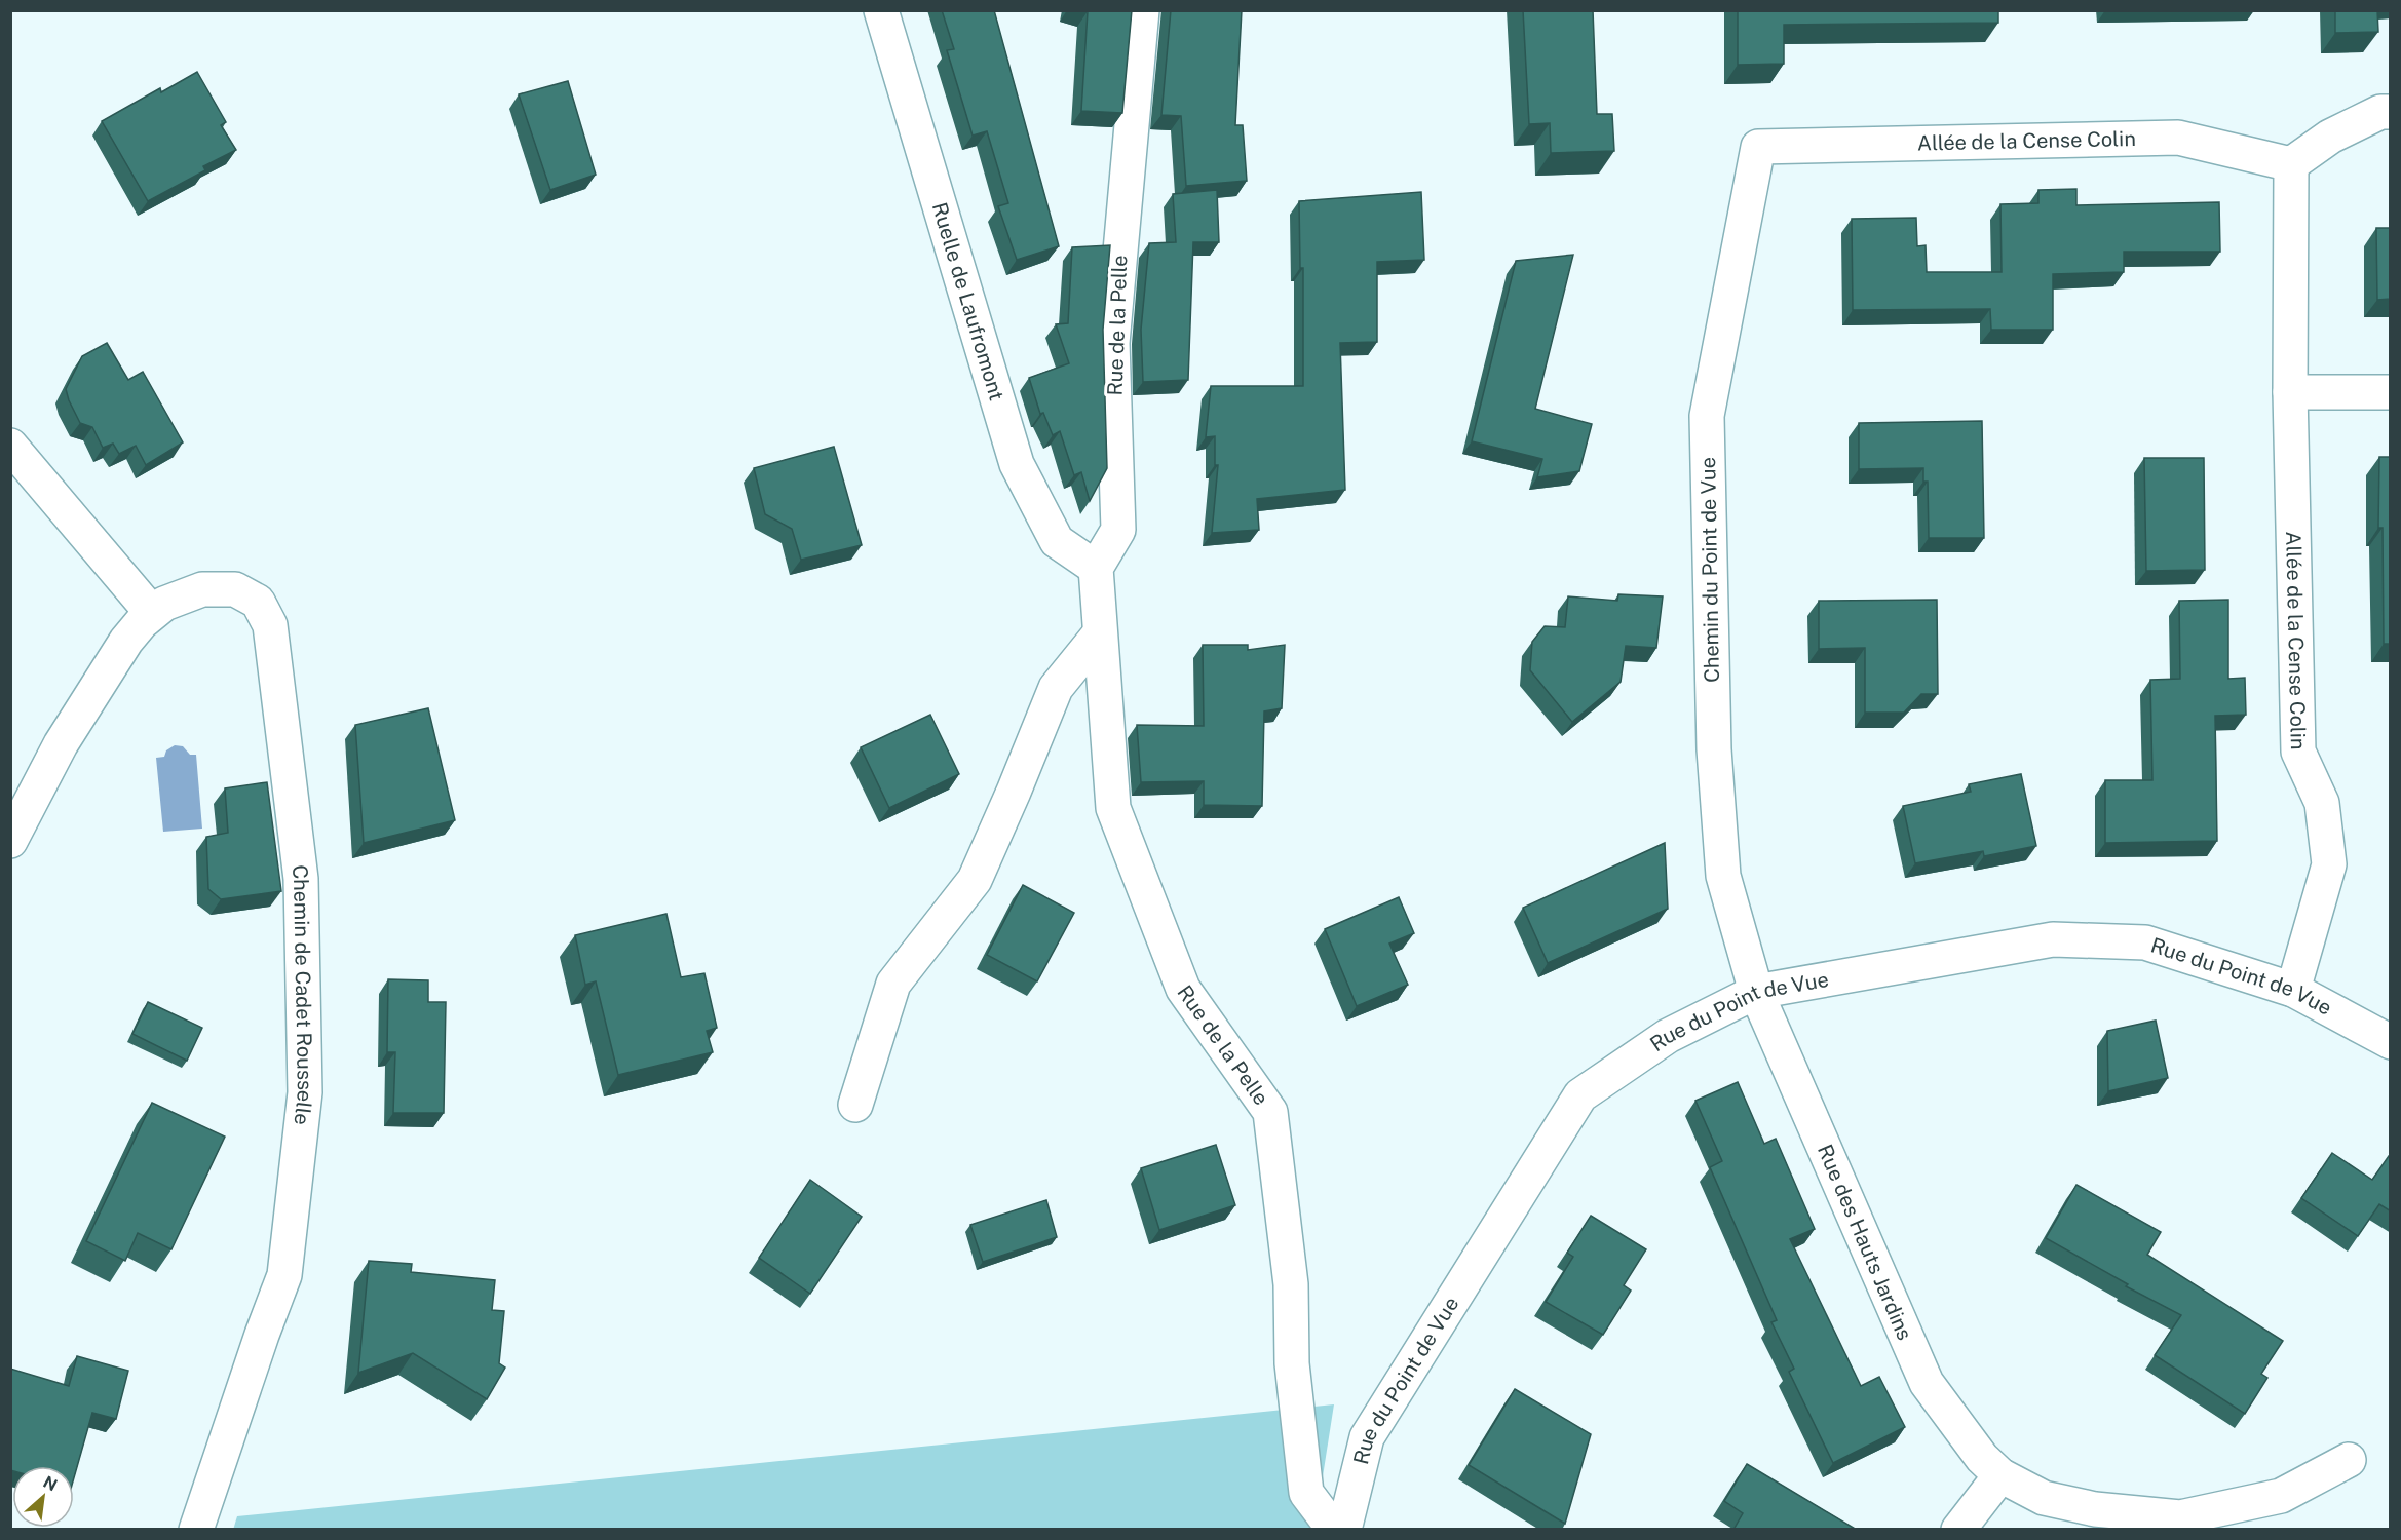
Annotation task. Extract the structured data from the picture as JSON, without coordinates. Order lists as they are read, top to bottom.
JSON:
{
  "streets": {
    "street": [
      "Allée de la Cense Colin",
      "Ruelle de Laufromont",
      "Rue de la Pelle",
      "Chemin du Point de Vue",
      "Rue du Point de Vue",
      "Chemin de Cadet Rousselle",
      "Rue des Hauts Jardins"
    ]
  },
  "crossings": [
    ["Allée de la Cense Colin", "Chemin du Point de Vue"],
    ["Allée de la Cense Colin", "Rue du Point de Vue"],
    ["Ruelle de Laufromont", "Rue de la Pelle"],
    ["Chemin du Point de Vue", "Rue du Point de Vue"],
    ["Chemin du Point de Vue", "Rue des Hauts Jardins"],
    ["Rue du Point de Vue", "Rue des Hauts Jardins"]
  ],
  "north": "top right"
}
